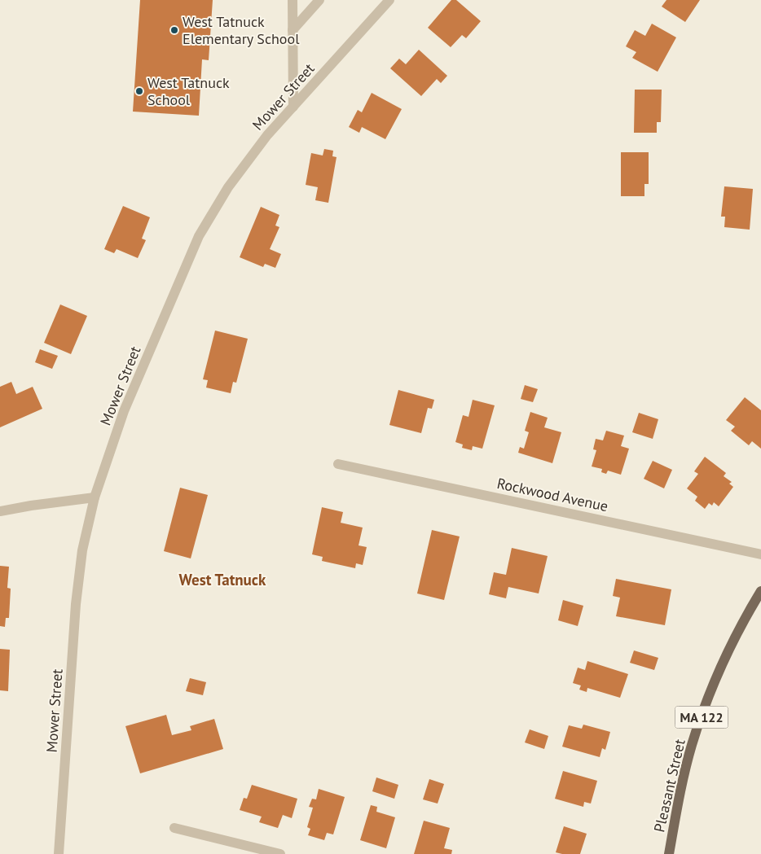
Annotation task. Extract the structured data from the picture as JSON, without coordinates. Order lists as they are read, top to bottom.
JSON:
{
  "streets": {
    "main road": ["MA 122", "Pleasant Street"],
    "street": ["Mower Street", "Rockwood Avenue"]
  },
  "districts": ["West Tatnuck"],
  "places": ["West Tatnuck Elementary School", "West Tatnuck School"]
}
